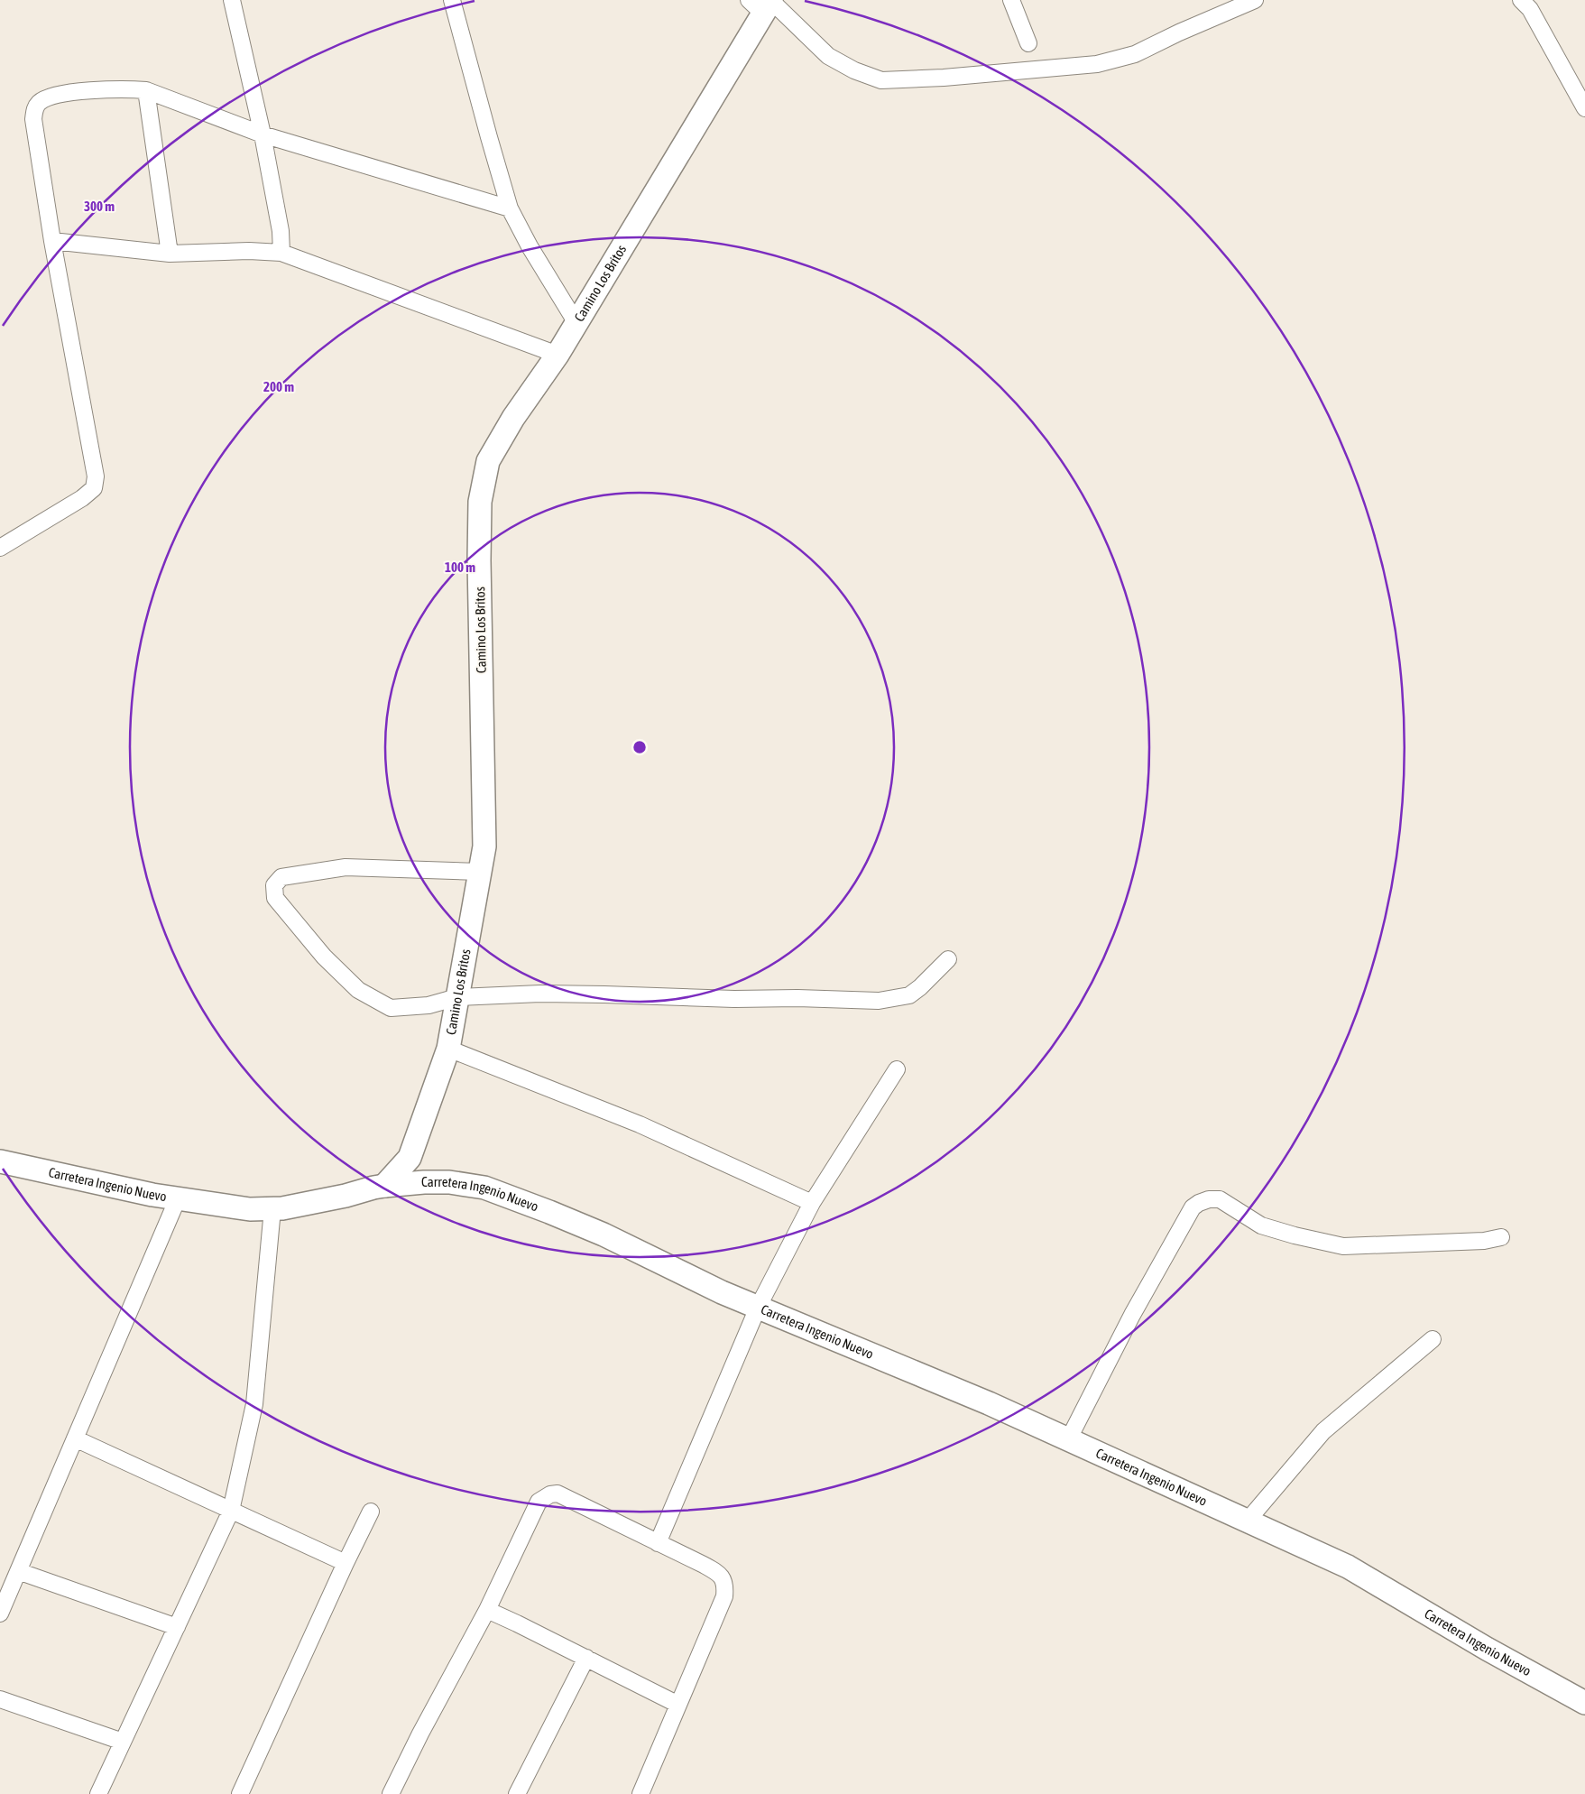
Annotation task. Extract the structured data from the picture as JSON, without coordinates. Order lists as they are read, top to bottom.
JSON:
{
  "streets": {
    "street": ["Camino Los Britos", "Carretera Ingenio Nuevo"]
  },
  "crossings": [
    ["Camino Los Britos", "Carretera Ingenio Nuevo"]
  ],
  "rings": ["300 m", "200 m", "100 m"]
}
